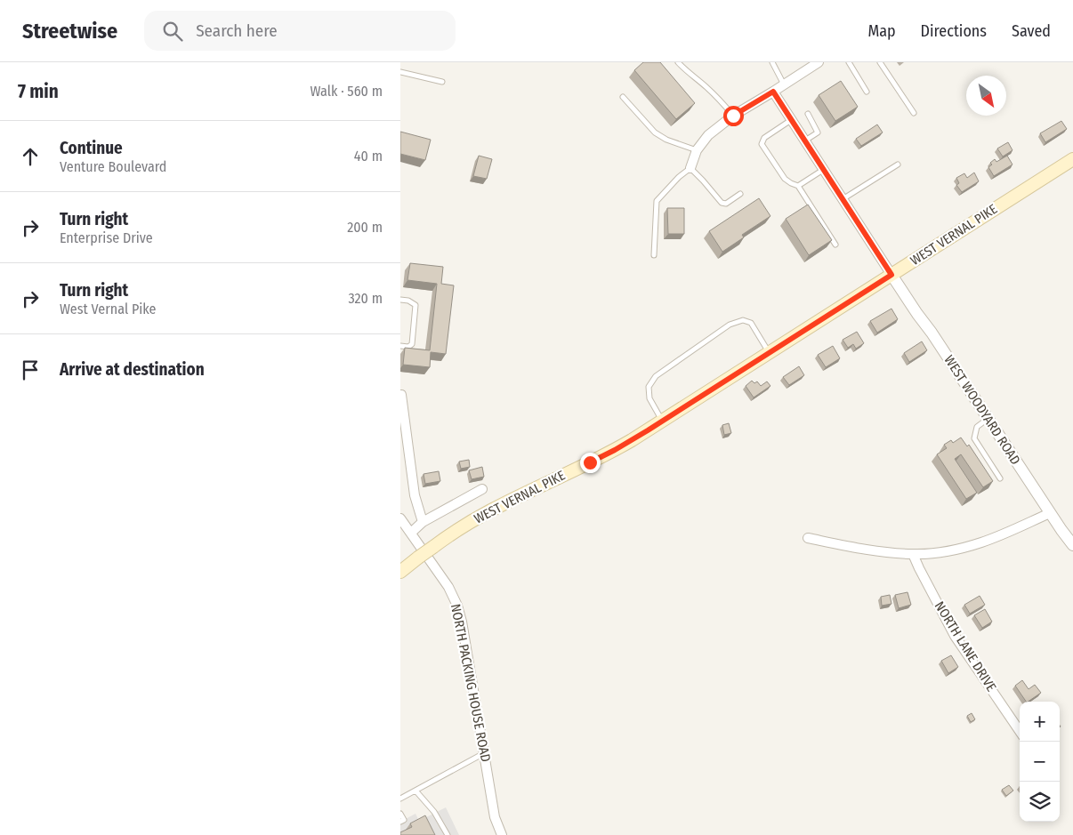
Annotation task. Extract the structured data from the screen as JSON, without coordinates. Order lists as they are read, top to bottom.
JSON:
{
  "streets": {
    "main road": ["WEST VERNAL PIKE"],
    "street": ["WEST WOODYARD ROAD", "NORTH LANE DRIVE", "NORTH PACKING HOUSE ROAD"]
  },
  "crossings": [
    ["WEST VERNAL PIKE", "WEST WOODYARD ROAD"]
  ],
  "north": "bottom right",
  "page": {
    "header": "Streetwise",
    "search": "Search here",
    "nav": ["Map", "Directions", "Saved"],
    "heading": ["7 min", "Walk · 560 m"],
    "list": [
      ["Continue", "Venture Boulevard", "40 m"],
      ["Turn right", "Enterprise Drive", "200 m"],
      ["Turn right", "West Vernal Pike", "320 m"],
      "Arrive at destination"
    ],
    "map_buttons": ["+", "−"]
  }
}
